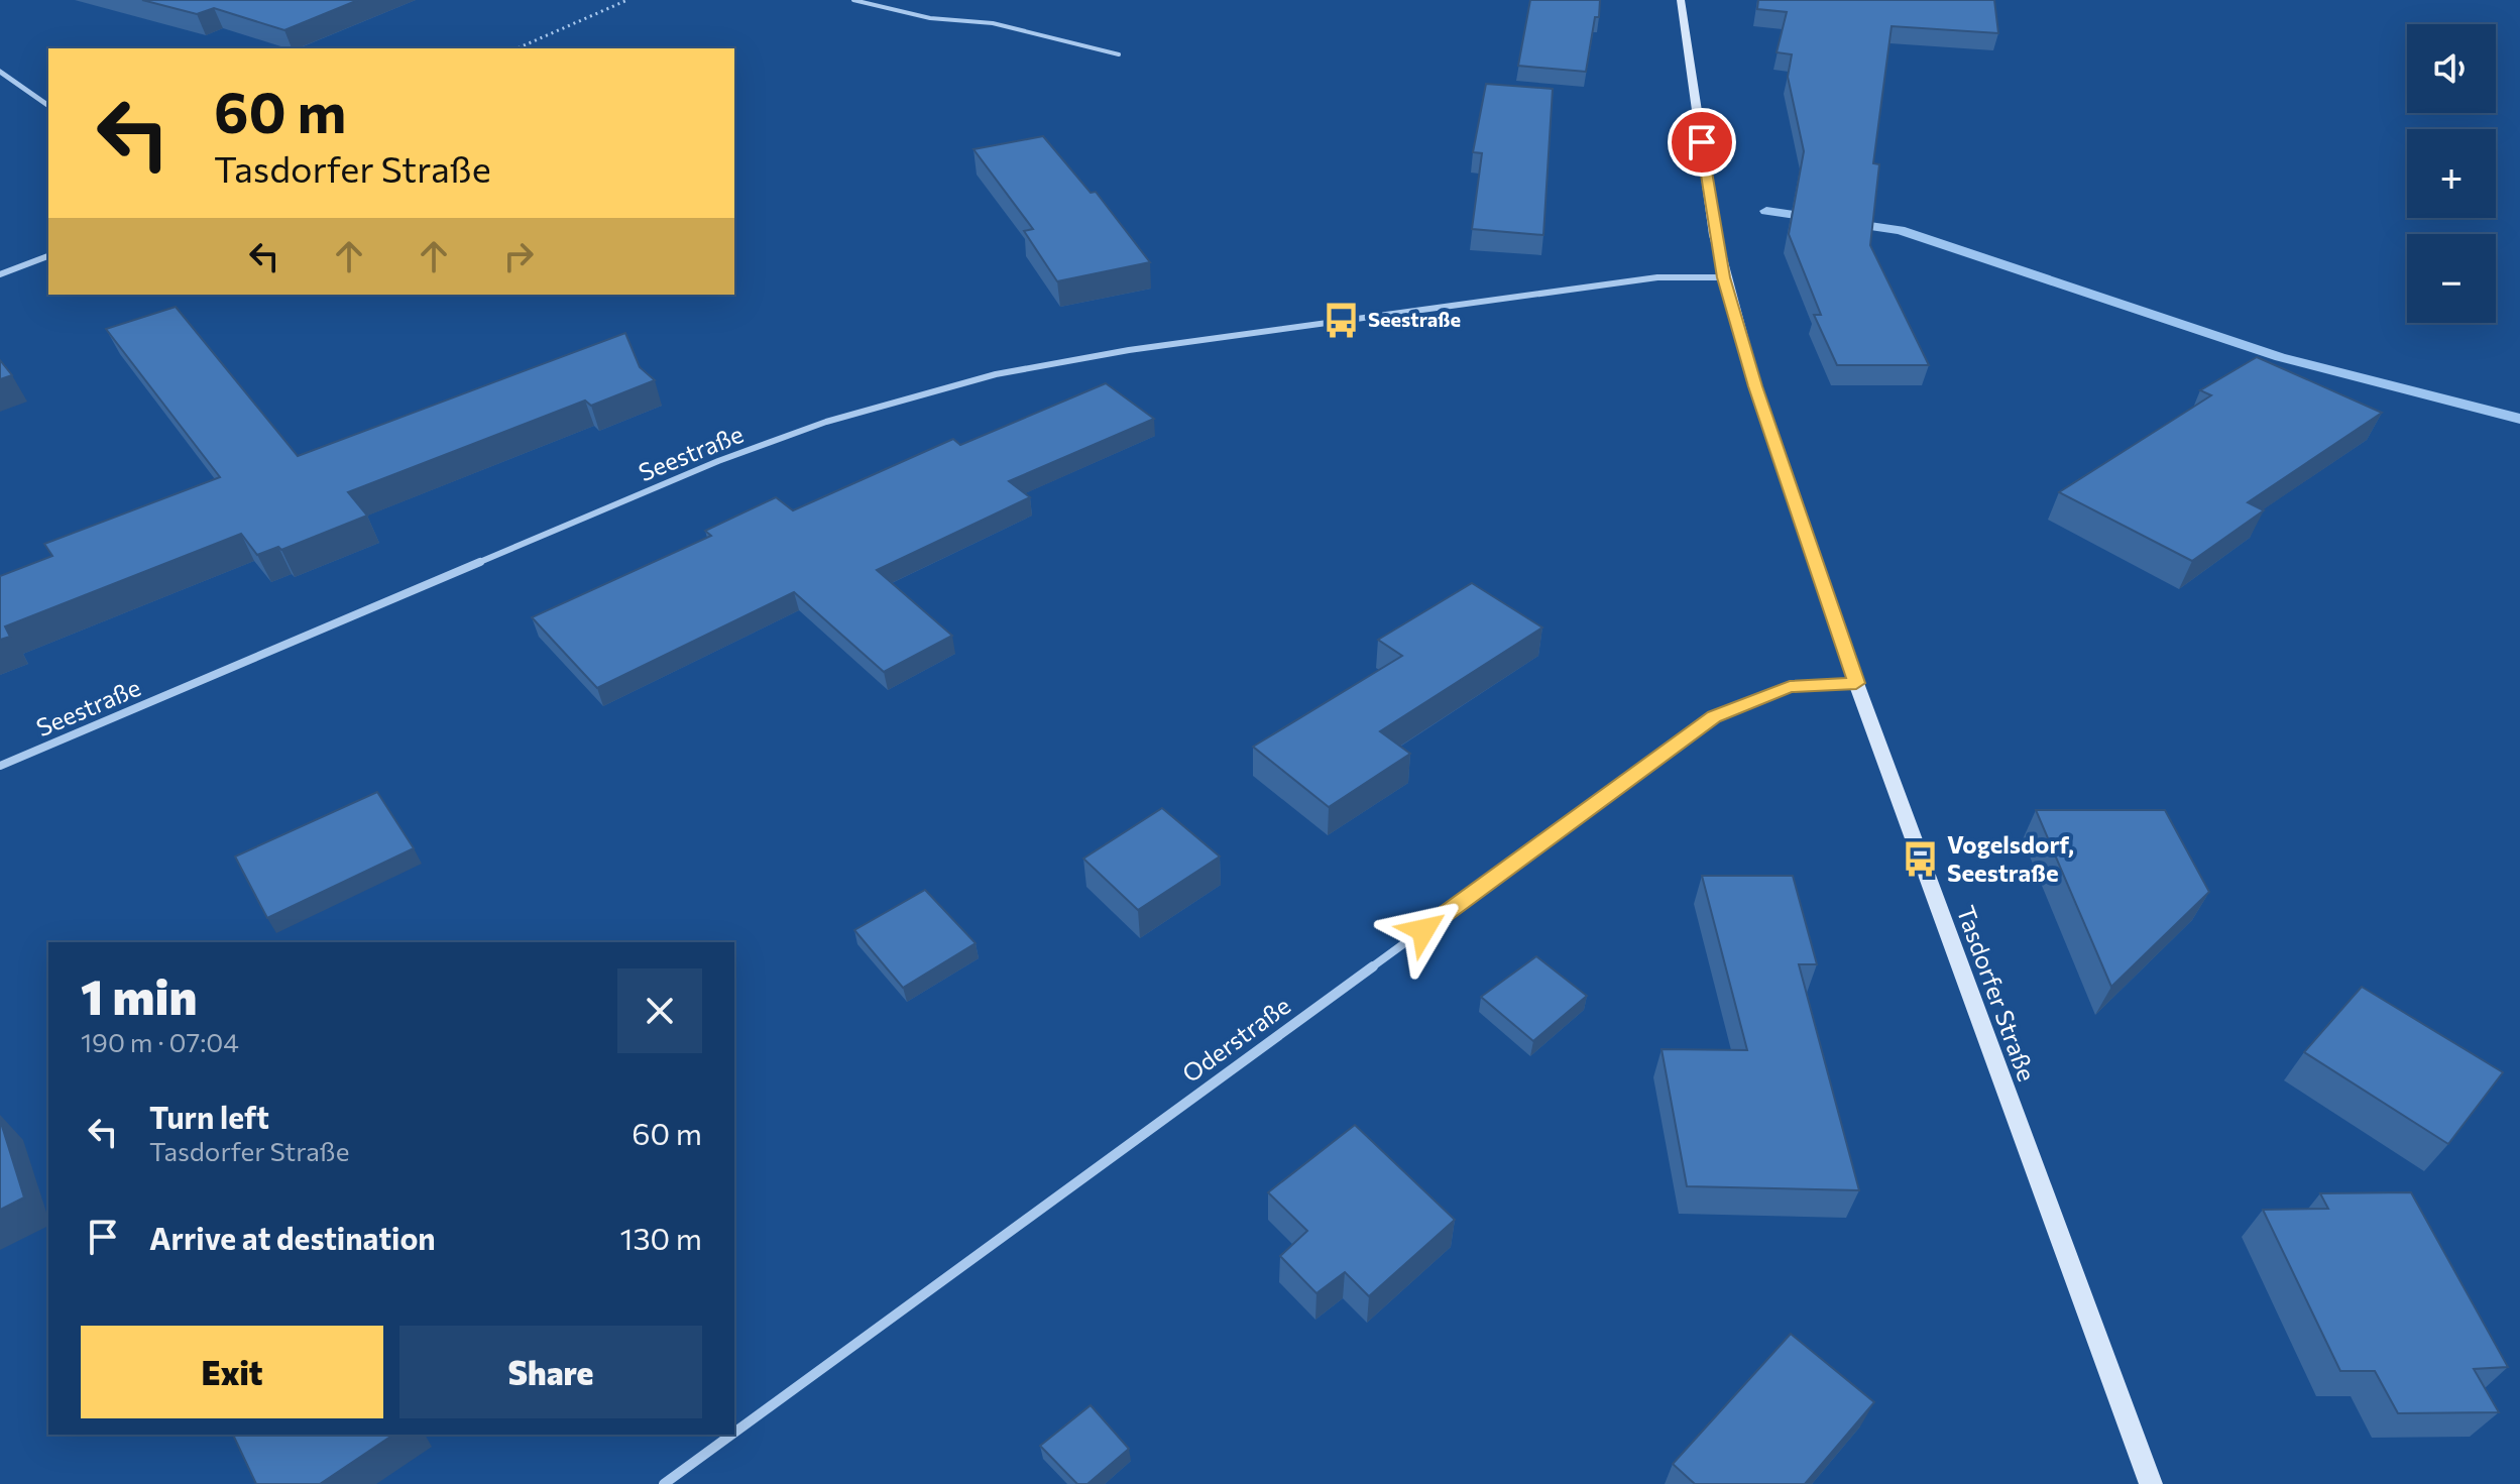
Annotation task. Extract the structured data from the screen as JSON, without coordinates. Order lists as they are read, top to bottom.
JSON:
{
  "streets": {
    "main road": ["Tasdorfer Straße"],
    "street": ["Seestraße", "Oderstraße"]
  },
  "crossings": [
    ["Seestraße", "Tasdorfer Straße"],
    ["Tasdorfer Straße", "Oderstraße"]
  ],
  "places": {
    "bus stop": ["Seestraße", "Vogelsdorf, Seestraße"]
  },
  "page": {
    "map_buttons": ["+", "−"],
    "turn": ["60 m", "Tasdorfer Straße"],
    "heading": ["1 min", "190 m · 07:04"],
    "list": [
      {
        "name": "Turn left",
        "note": "Tasdorfer Straße",
        "value": "60 m"
      },
      {
        "name": "Arrive at destination",
        "value": "130 m"
      }
    ],
    "buttons": ["Exit", "Share"]
  }
}
